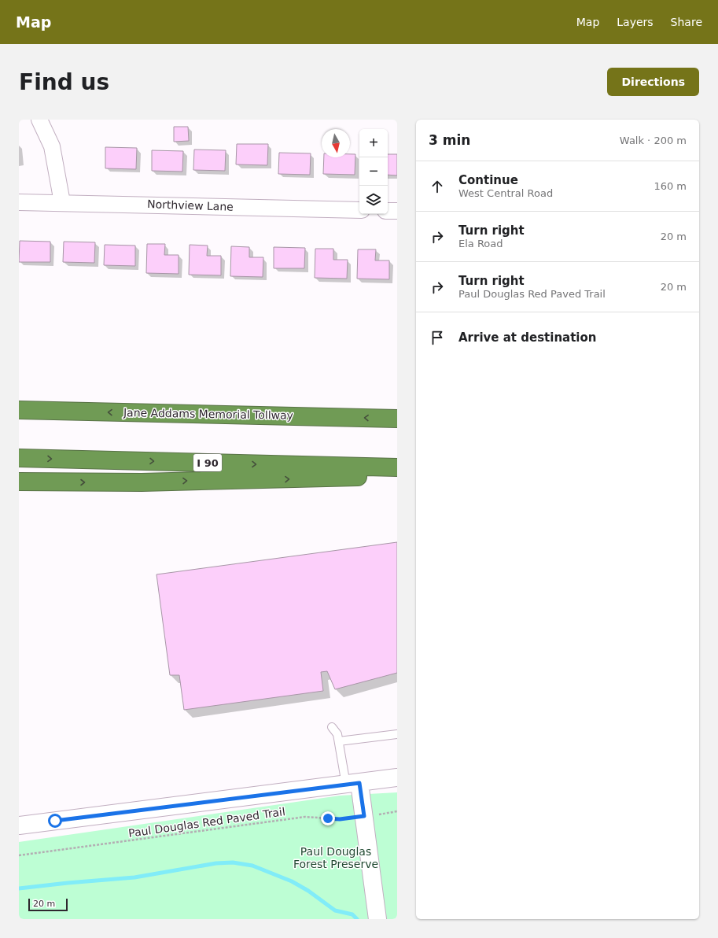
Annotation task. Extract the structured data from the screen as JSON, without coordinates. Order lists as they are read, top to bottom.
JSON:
{
  "streets": {
    "highway": ["Jane Addams Memorial Tollway", "I 90"],
    "street": ["Northview Lane"],
    "path": ["Paul Douglas Red Paved Trail"]
  },
  "parks": ["Paul Douglas Forest Preserve"],
  "scale_bar": "20 m",
  "north": "bottom",
  "page": {
    "header": "Map",
    "nav": ["Map", "Layers", "Share"],
    "buttons": "Directions",
    "title": "Find us",
    "heading": ["3 min", "Walk · 200 m"],
    "map_buttons": ["+", "−"],
    "list": [
      ["Continue", "West Central Road", "160 m"],
      ["Turn right", "Ela Road", "20 m"],
      ["Turn right", "Paul Douglas Red Paved Trail", "20 m"],
      "Arrive at destination"
    ],
    "scale": "20 m"
  }
}
